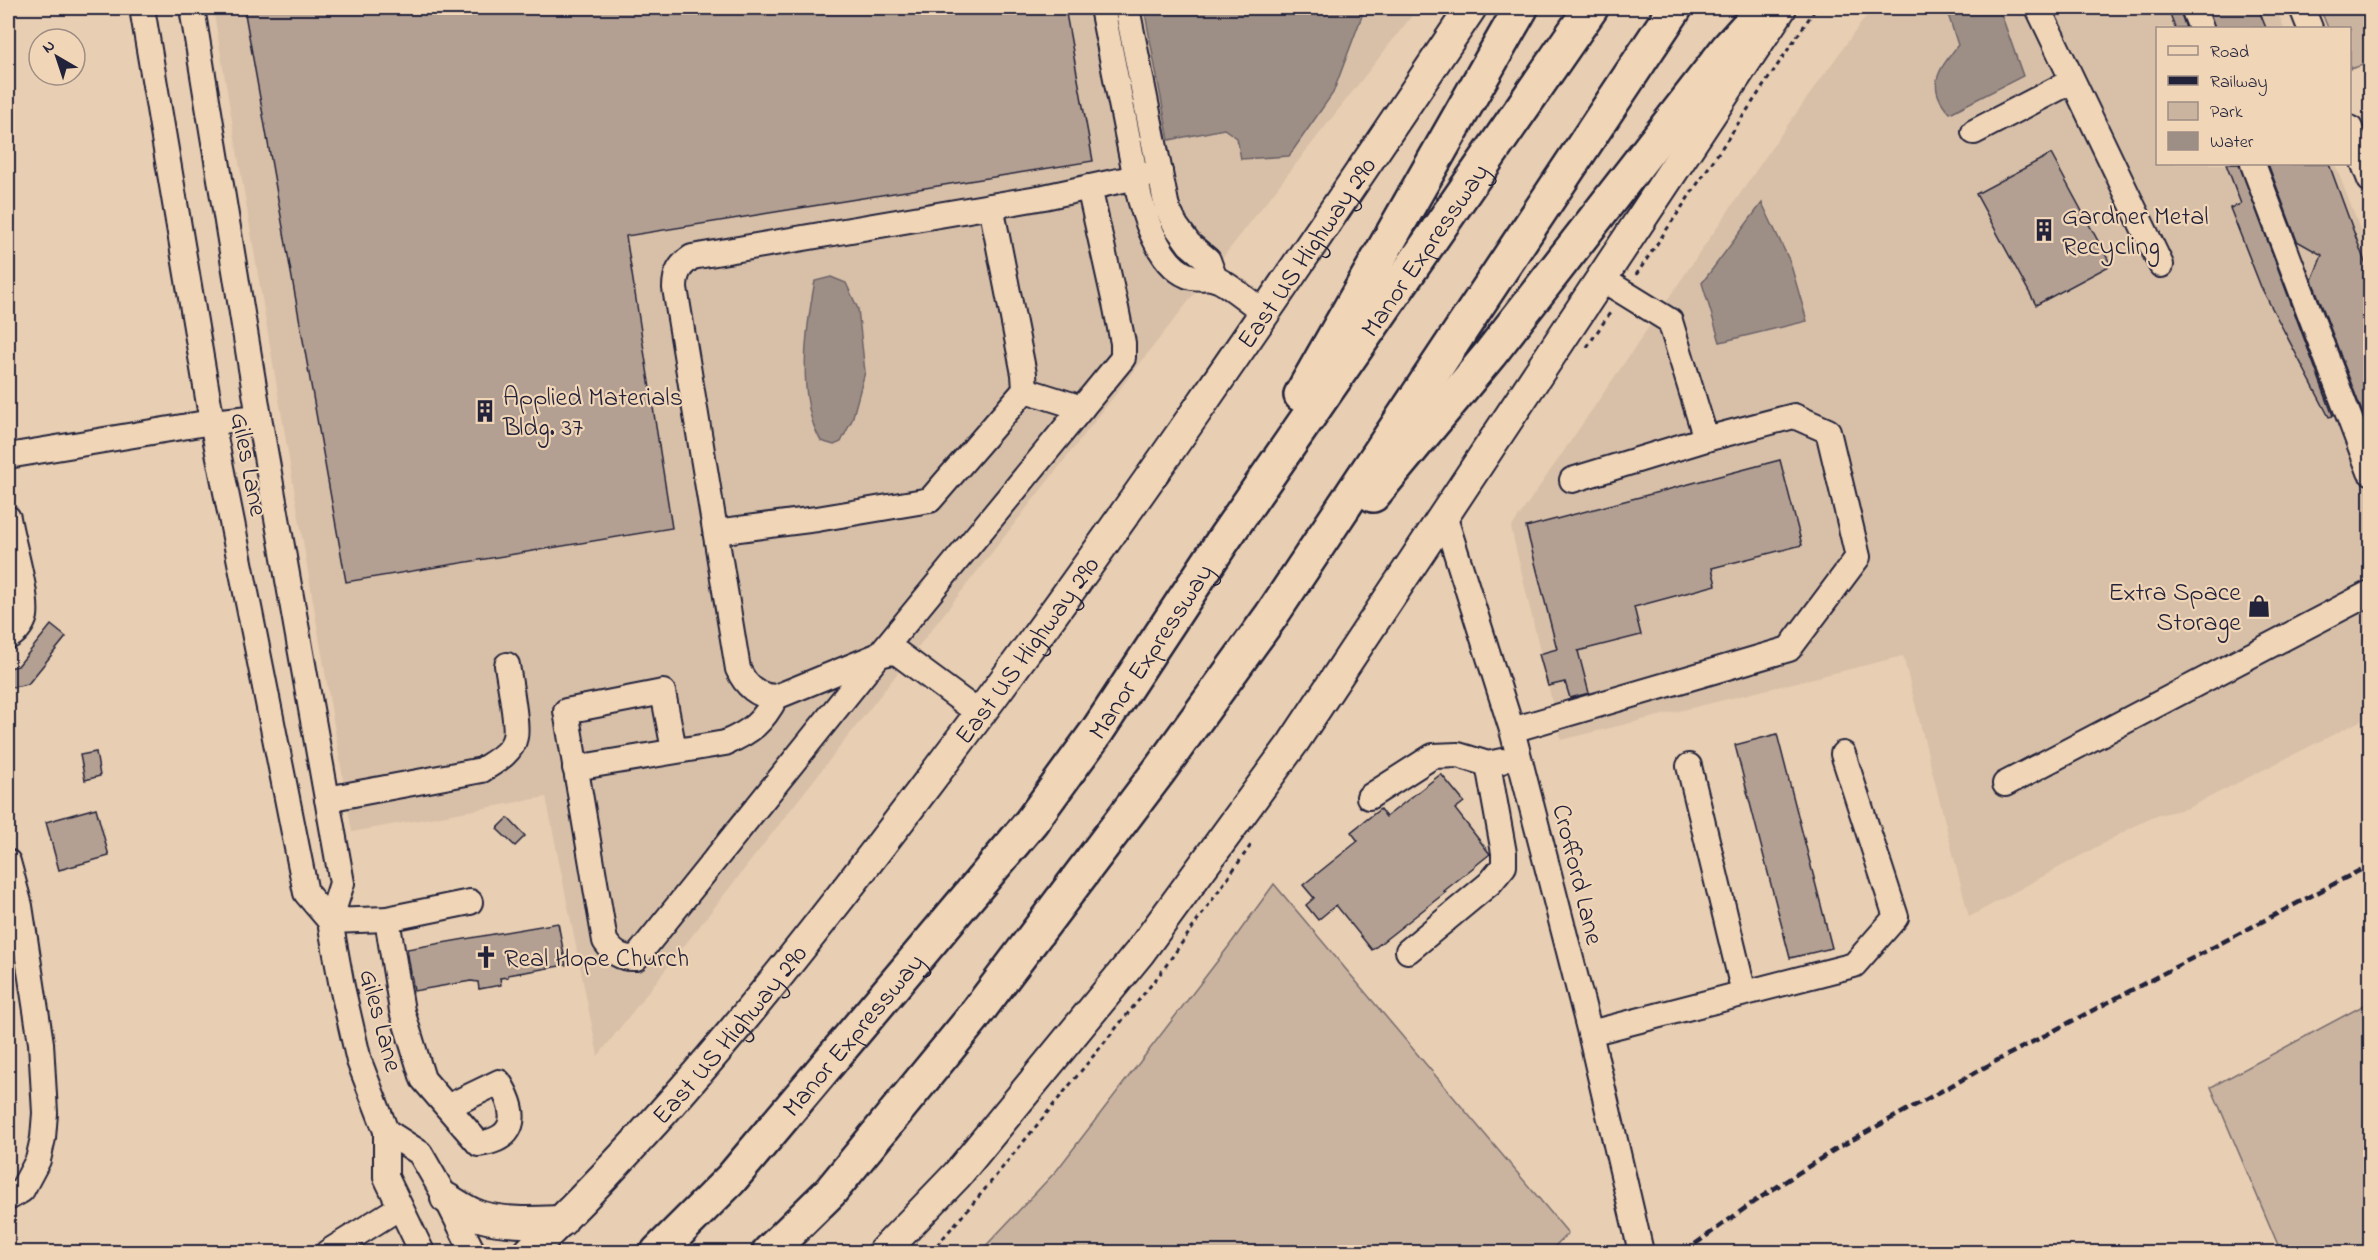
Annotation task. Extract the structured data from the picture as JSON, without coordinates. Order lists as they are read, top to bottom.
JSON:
{
  "streets": {
    "highway": ["Manor Expressway"],
    "main road": ["East US Highway 290"],
    "street": ["Giles Lane", "Crofford Lane"]
  },
  "places": {
    "building": ["Gardner Metal Recycling", "Applied Materials Bldg. 37"],
    "shop": ["Extra Space Storage"],
    "church": ["Real Hope Church"]
  },
  "legend": [
    "Road",
    "Railway",
    "Park",
    "Water"
  ],
  "north": "top left"
}
